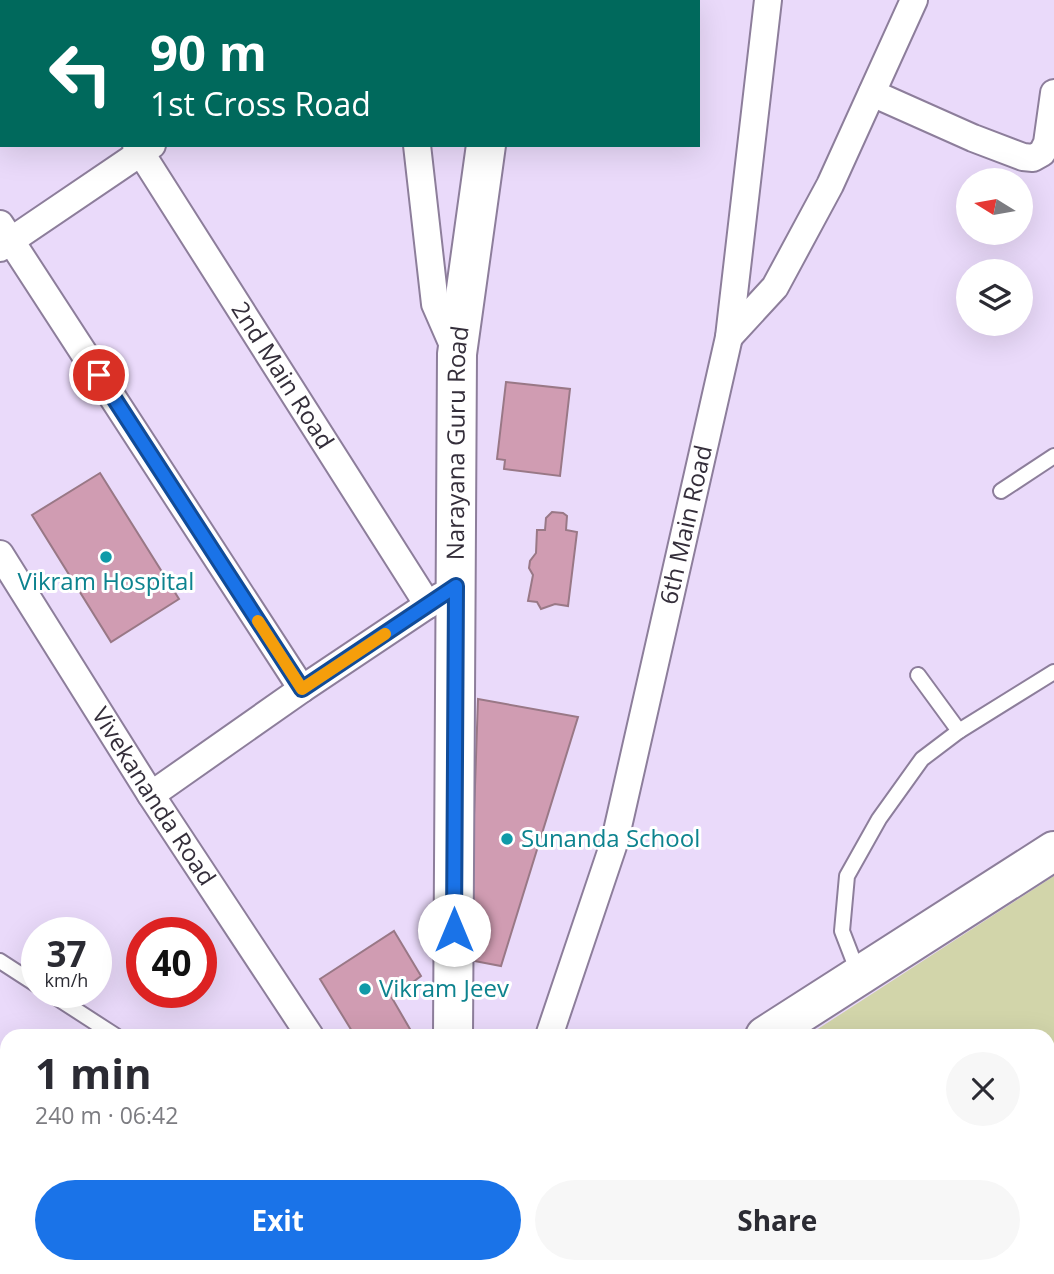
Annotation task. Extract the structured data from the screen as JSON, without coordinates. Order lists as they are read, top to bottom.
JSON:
{
  "streets": {
    "street": [
      "2nd Main Road",
      "Narayana Guru Road",
      "6th Main Road",
      "Vivekananda Road"
    ]
  },
  "crossings": [
    ["2nd Main Road", "Narayana Guru Road"]
  ],
  "places": ["Vikram Hospital", "Sunanda School", "Vikram Jeev"],
  "north": "left",
  "page": {
    "turn": ["90 m", "1st Cross Road"],
    "speed": "37 km/h",
    "limit": "40",
    "heading": ["1 min", "240 m · 06:42"],
    "buttons": ["Exit", "Share"]
  }
}
